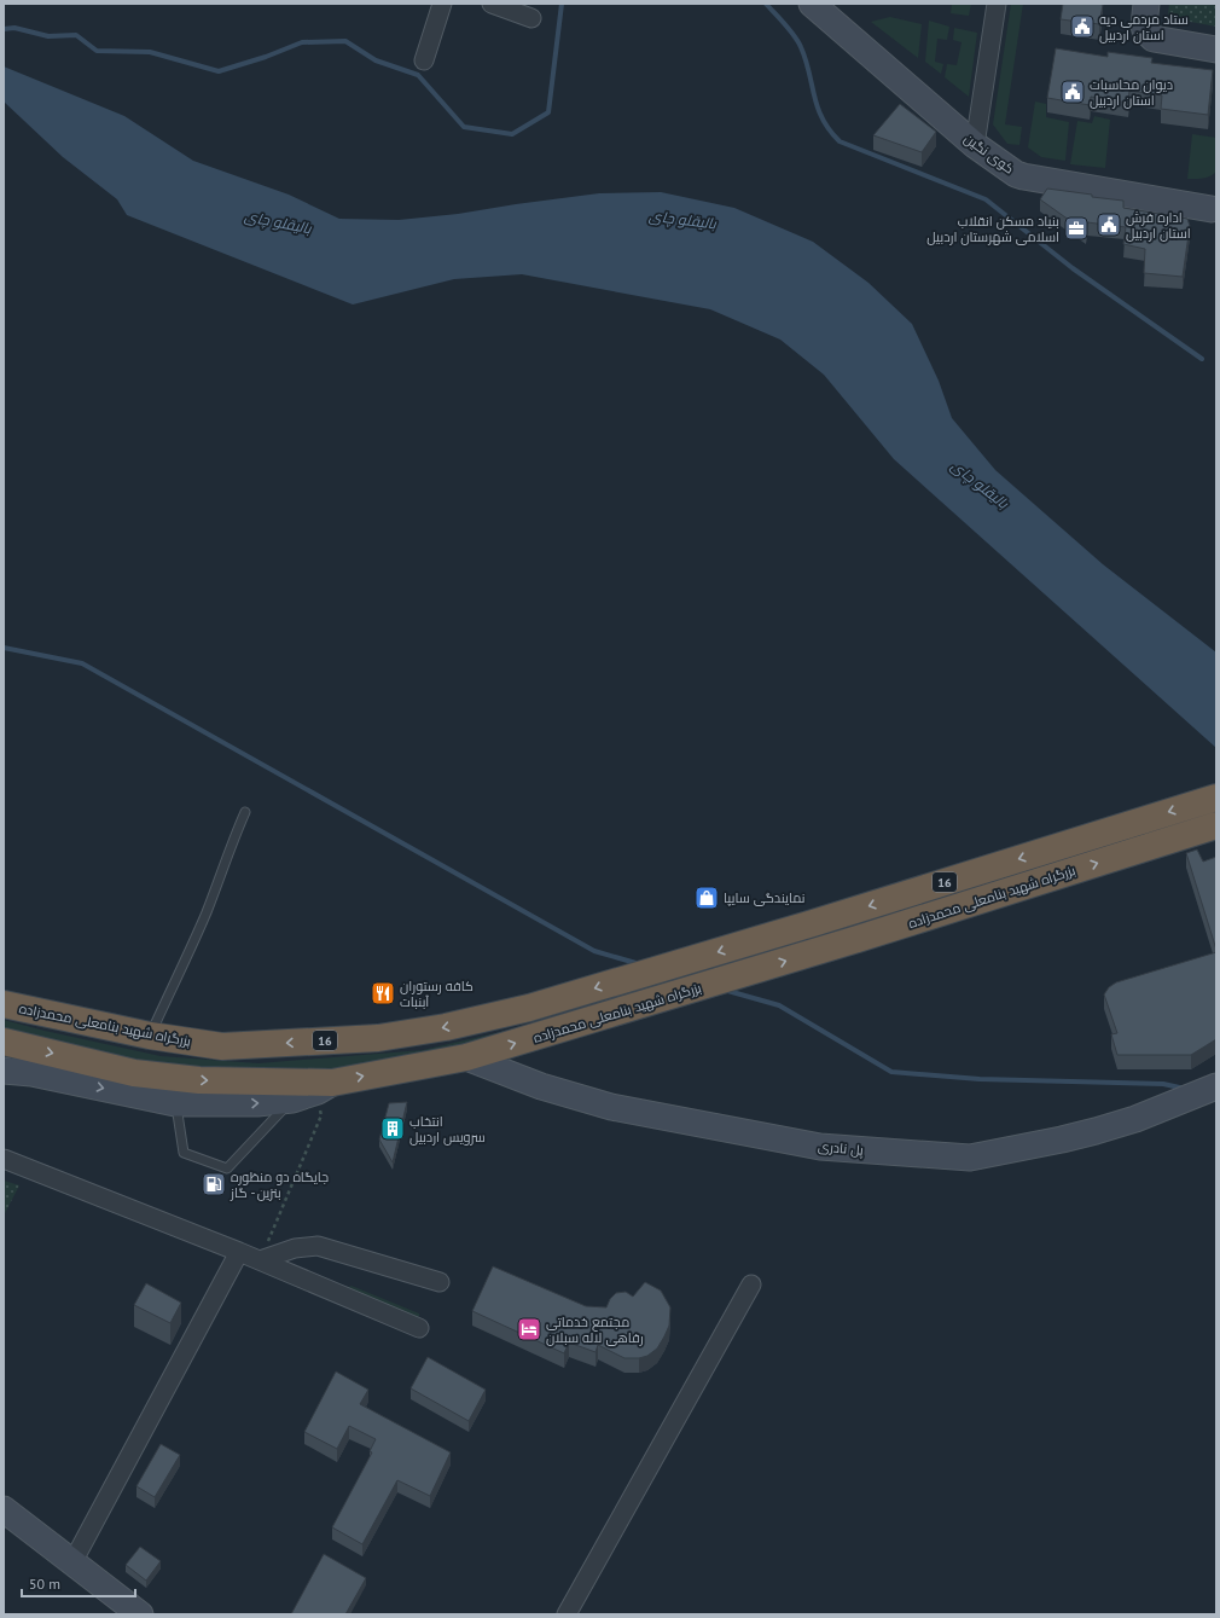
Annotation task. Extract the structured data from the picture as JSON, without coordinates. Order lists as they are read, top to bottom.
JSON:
{
  "streets": {
    "highway": ["16", "بزرگراه شهید بنامعلی محمدزاده"],
    "street": ["کوی نگین", "پل نادری"]
  },
  "crossings": [
    ["بزرگراه شهید بنامعلی محمدزاده", "پل نادری"]
  ],
  "water": ["بالیقلو چای"],
  "places": {
    "public building": ["ستاد مردمی دیه استان اردبیل", "دیوان محاسبات استان اردبیل", "اداره فرش استان اردبیل"],
    "office": ["بنیاد مسکن انقلاب اسلامی شهرستان اردبیل"],
    "shop": ["نمایندگی سایپا"],
    "restaurant": ["کافه رستوران آبنبات"],
    "building": ["انتخاب سرویس اردبیل"],
    "fuel station": ["جایگاه دو منظوره بنزین - گاز"],
    "hotel": ["مجتمع خدماتی رفاهی لاله سبلان"]
  },
  "scale_bar": "50 m"
}
